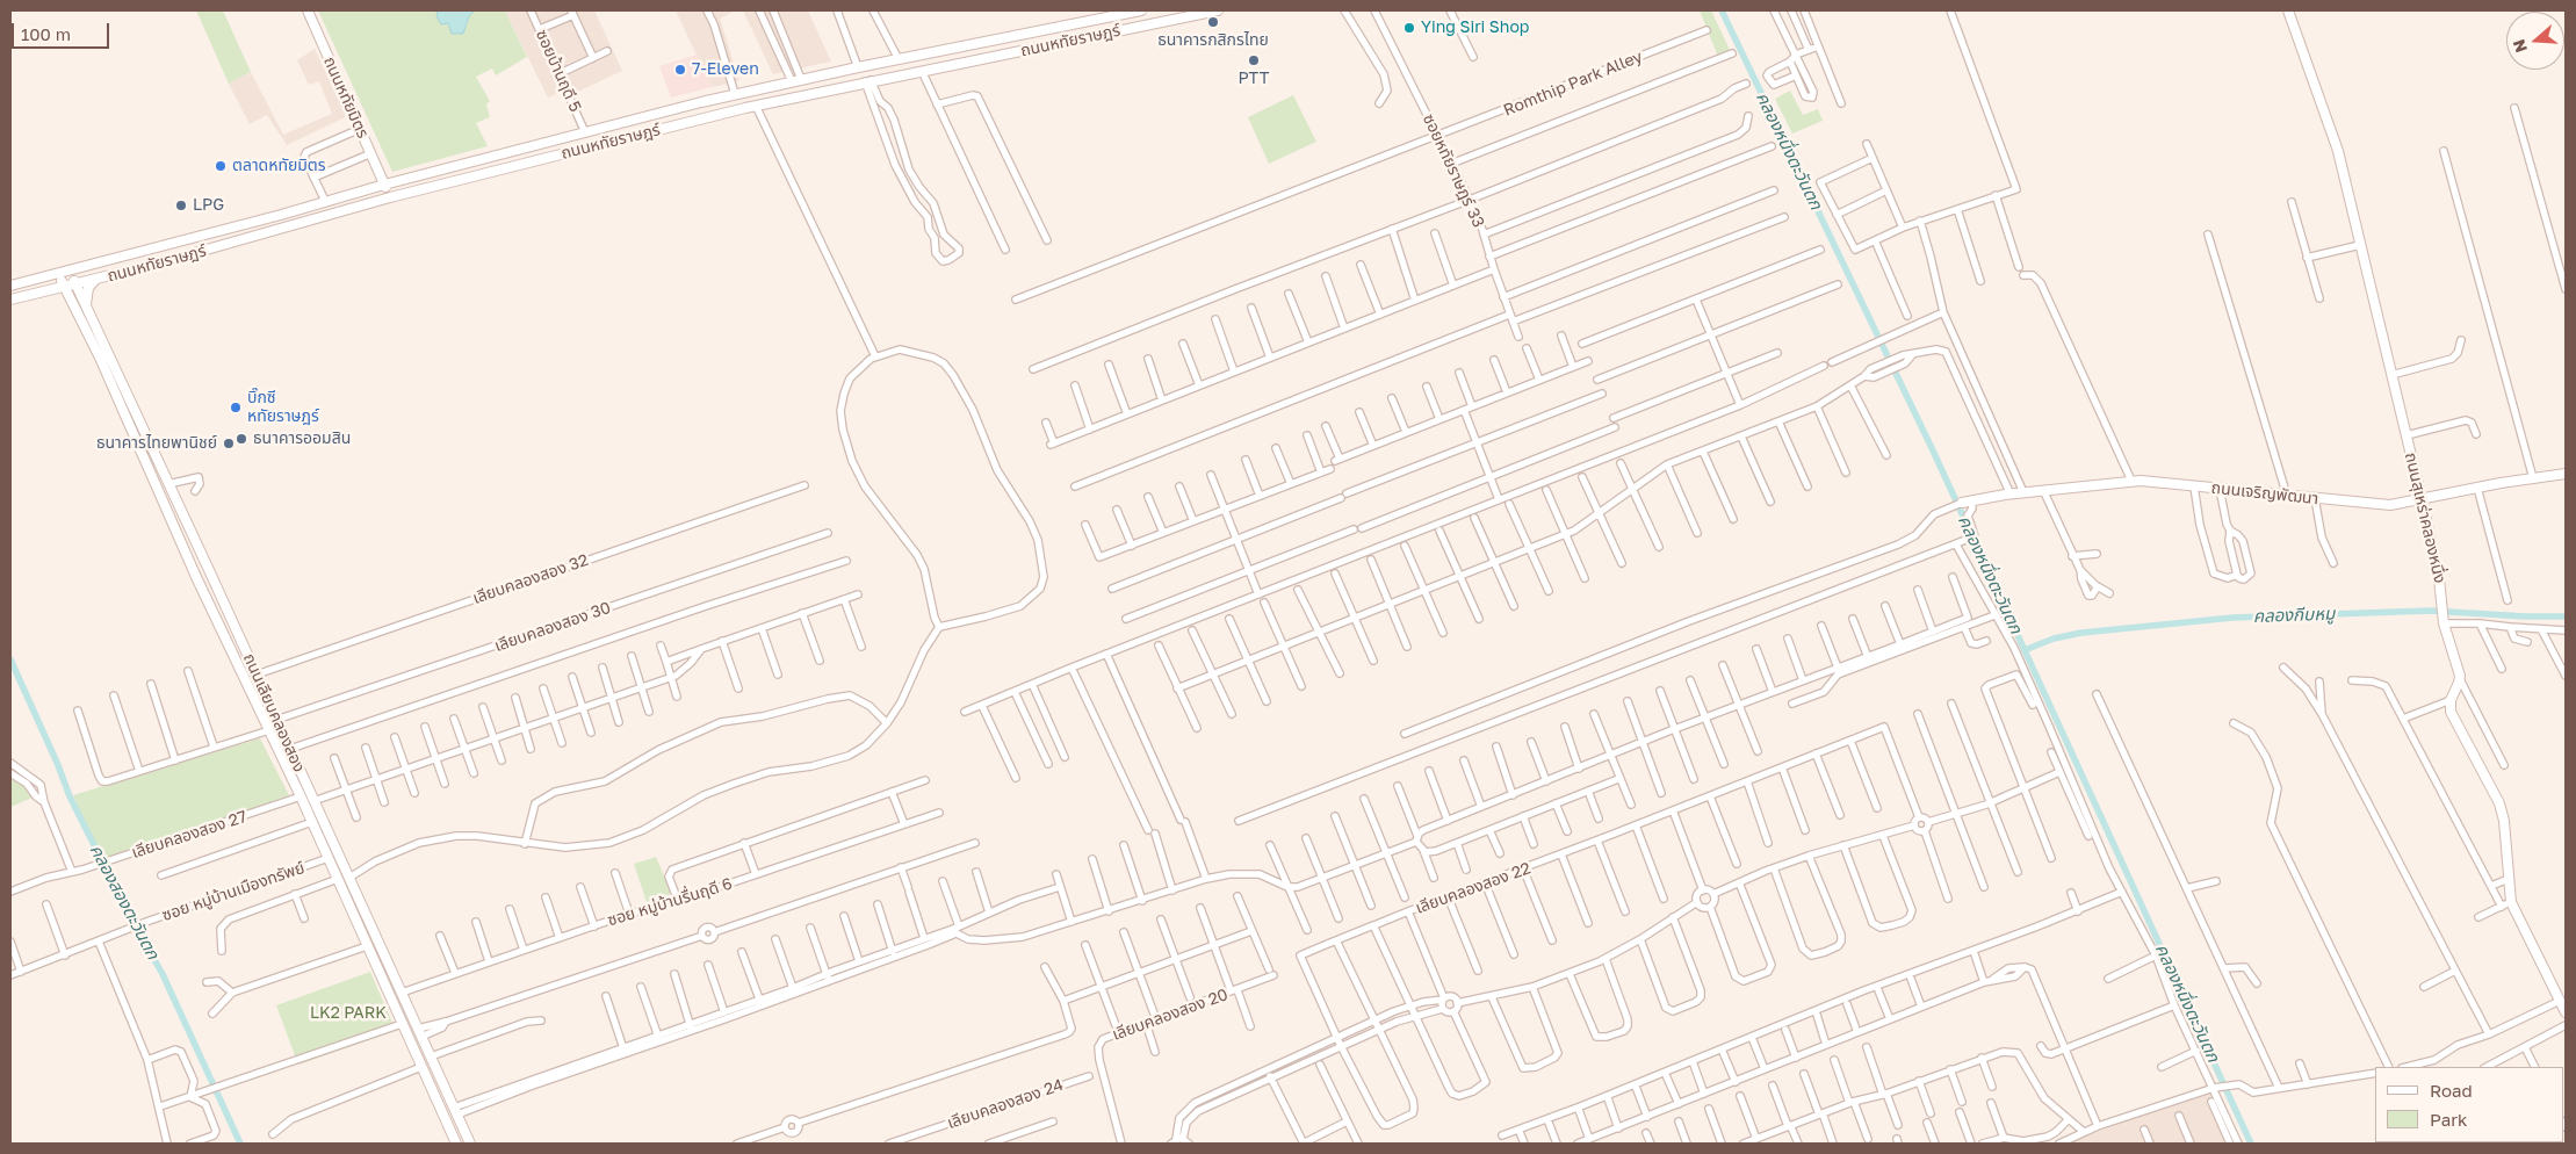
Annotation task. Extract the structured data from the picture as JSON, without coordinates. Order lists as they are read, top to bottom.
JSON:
{
  "streets": {
    "main road": [
      "ถนนหทัยราษฎร์",
      "ถนนหทัยมิตร",
      "ถนนเจริญพัฒนา",
      "ถนนสุเหร่าคลองหนึ่ง",
      "ถนนเลียบคลองสอง"
    ],
    "street": [
      "ซอยบ้านฤดี 5",
      "Romthip Park Alley",
      "ซอยหทัยราษฎร์ 33",
      "เลียบคลองสอง 32",
      "เลียบคลองสอง 30",
      "เลียบคลองสอง 27",
      "เลียบคลองสอง 22",
      "ซอย หมู่บ้านเมืองทรัพย์",
      "ซอย หมู่บ้านรื่นฤดี 6",
      "เลียบคลองสอง 20",
      "เลียบคลองสอง 24"
    ]
  },
  "crossings": [
    ["ถนนหทัยราษฎร์", "ซอยบ้านฤดี 5"],
    ["ถนนหทัยราษฎร์", "ถนนหทัยมิตร"],
    ["ถนนหทัยราษฎร์", "ถนนเลียบคลองสอง"],
    ["Romthip Park Alley", "ซอยหทัยราษฎร์ 33"],
    ["ถนนเจริญพัฒนา", "ถนนสุเหร่าคลองหนึ่ง"],
    ["เลียบคลองสอง 32", "ถนนเลียบคลองสอง"],
    ["เลียบคลองสอง 30", "ถนนเลียบคลองสอง"],
    ["ถนนเลียบคลองสอง", "เลียบคลองสอง 27"],
    ["ถนนเลียบคลองสอง", "ซอย หมู่บ้านเมืองทรัพย์"],
    ["ถนนเลียบคลองสอง", "ซอย หมู่บ้านรื่นฤดี 6"]
  ],
  "water": ["คลองหนึ่งตะวันตก", "คลองกีบหมู", "คลองสองตะวันตก"],
  "parks": ["LK2 PARK"],
  "places": [
    "ธนาคารกสิกรไทย",
    "Ying Siri Shop",
    "PTT",
    "7-Eleven",
    "ตลาดหทัยมิตร",
    "LPG",
    "บิ๊กซี หทัยราษฎร์",
    "ธนาคารออมสิน",
    "ธนาคารไทยพานิชย์"
  ],
  "legend": ["Road", "Park"],
  "scale_bar": "100 m",
  "north": "left"
}
